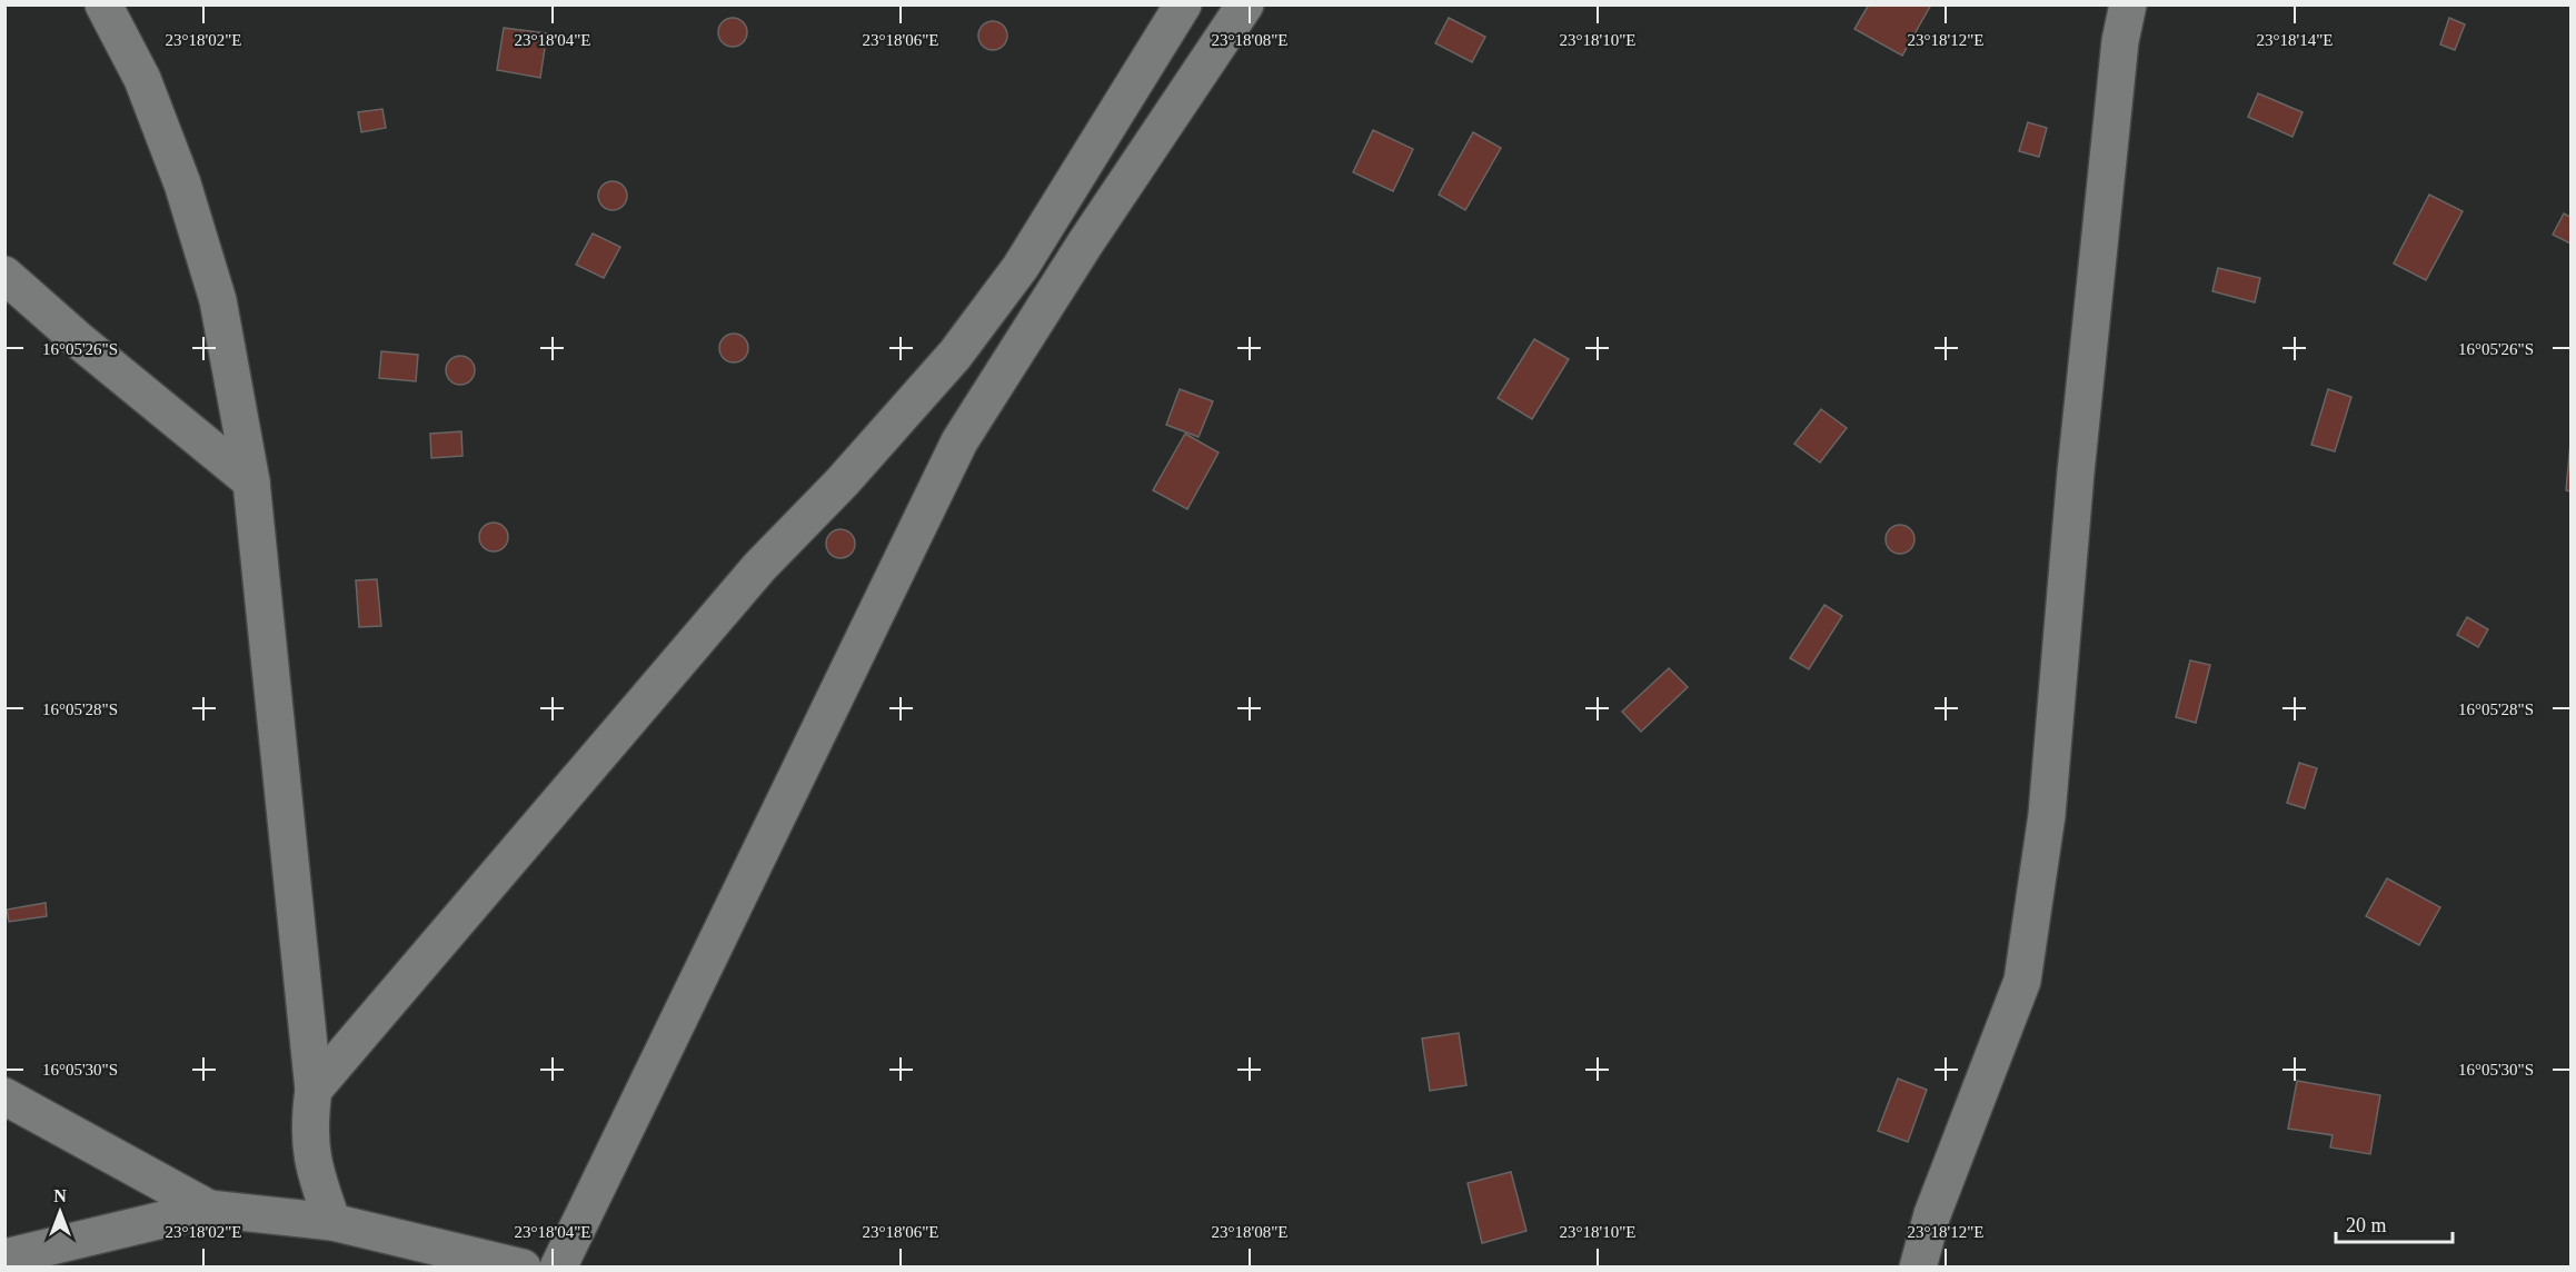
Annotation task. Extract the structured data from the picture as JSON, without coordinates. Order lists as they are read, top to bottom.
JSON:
{
  "scale_bar": "20 m",
  "north": "top",
  "coordinates": [
    "23°18'02\"E",
    "23°18'04\"E",
    "23°18'06\"E",
    "23°18'08\"E",
    "23°18'10\"E",
    "23°18'12\"E",
    "23°18'14\"E",
    "16°05'26\"S",
    "16°05'28\"S",
    "16°05'30\"S"
  ]
}
